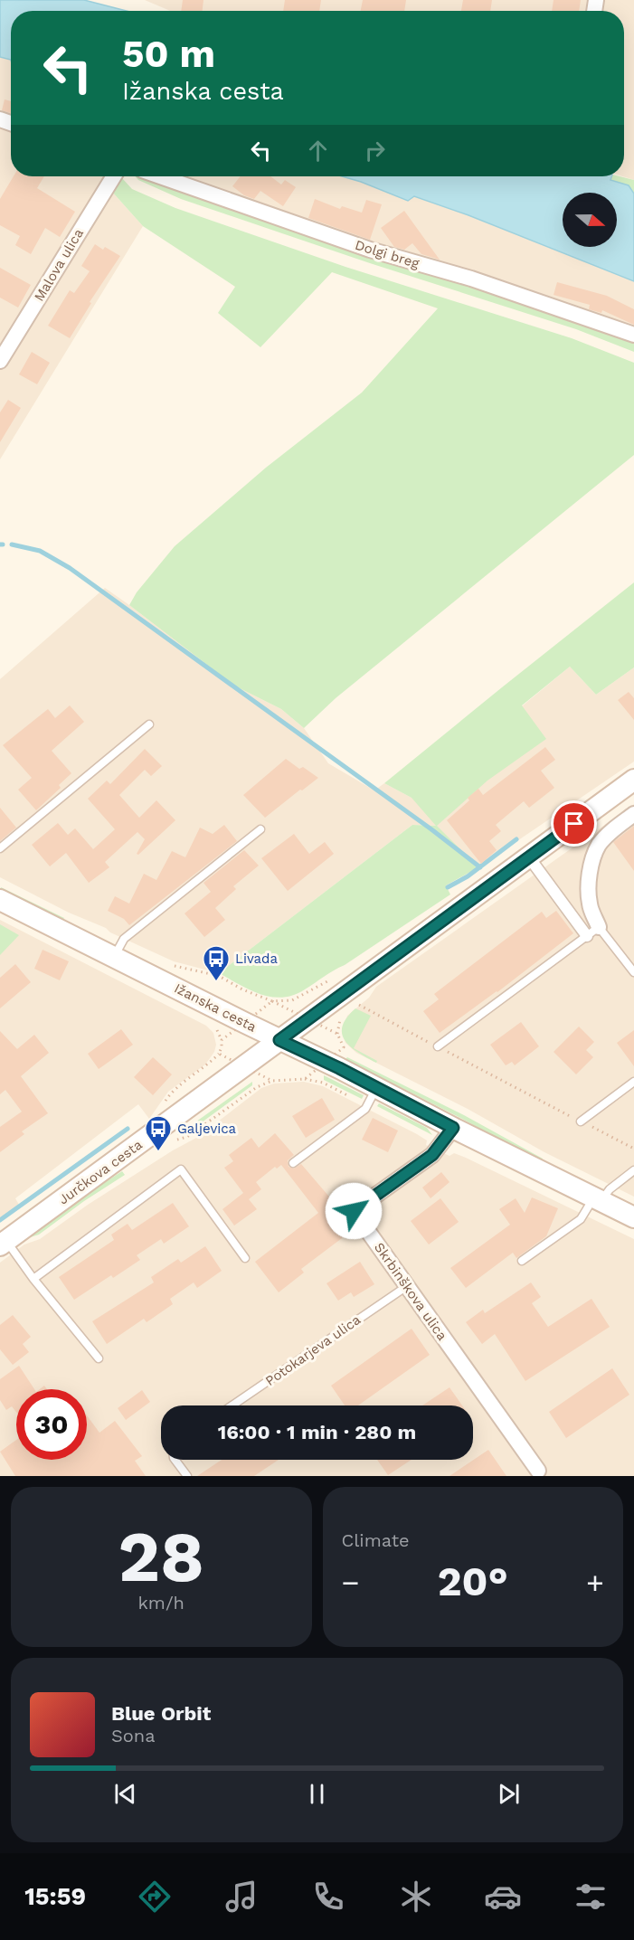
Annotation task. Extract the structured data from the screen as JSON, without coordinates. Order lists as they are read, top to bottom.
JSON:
{
  "streets": {
    "main road": ["Ižanska cesta", "Jurčkova cesta"],
    "street": ["Dolgi breg", "Malova ulica", "Skrbinškova ulica"],
    "lane": ["Potokarjeva ulica"]
  },
  "crossings": [
    ["Ižanska cesta", "Jurčkova cesta"],
    ["Ižanska cesta", "Skrbinškova ulica"],
    ["Skrbinškova ulica", "Potokarjeva ulica"]
  ],
  "places": {
    "bus stop": ["Livada", "Galjevica"]
  },
  "north": "right",
  "page": {
    "turn": ["50 m", "Ižanska cesta"],
    "limit": "30",
    "trip": "16:00 · 1 min · 280 m",
    "tile": [
      ["28", "km/h"],
      "Climate"
    ],
    "heat": ["−", "20°", "+"],
    "song": ["Blue Orbit", "Sona"],
    "tabs": "15:59"
  }
}
